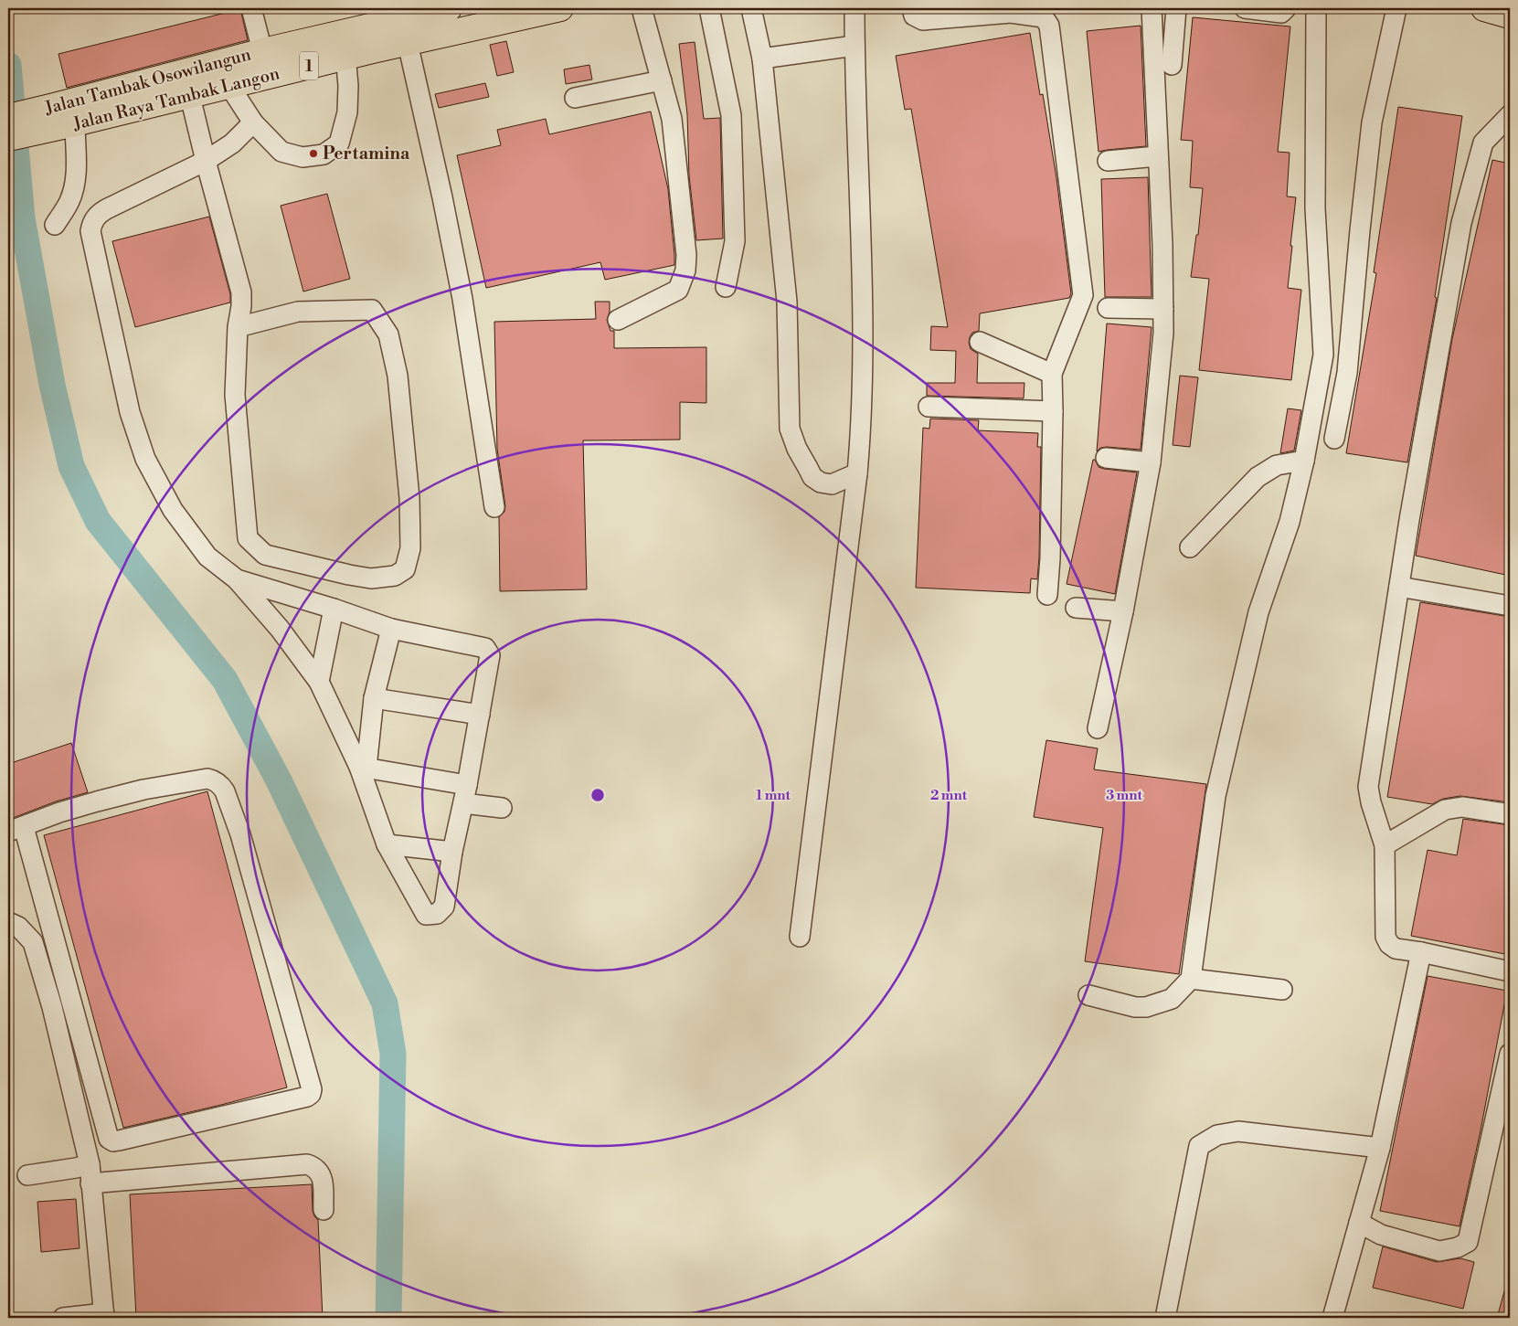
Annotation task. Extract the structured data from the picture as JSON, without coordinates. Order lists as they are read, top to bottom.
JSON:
{
  "streets": {
    "highway": ["1", "Jalan Tambak Osowilangun", "Jalan Raya Tambak Langon"]
  },
  "crossings": [
    ["1", "Jalan Tambak Osowilangun"],
    ["Jalan Tambak Osowilangun", "Jalan Raya Tambak Langon"]
  ],
  "places": ["Pertamina"],
  "rings": ["1 mnt", "2 mnt", "3 mnt"]
}
